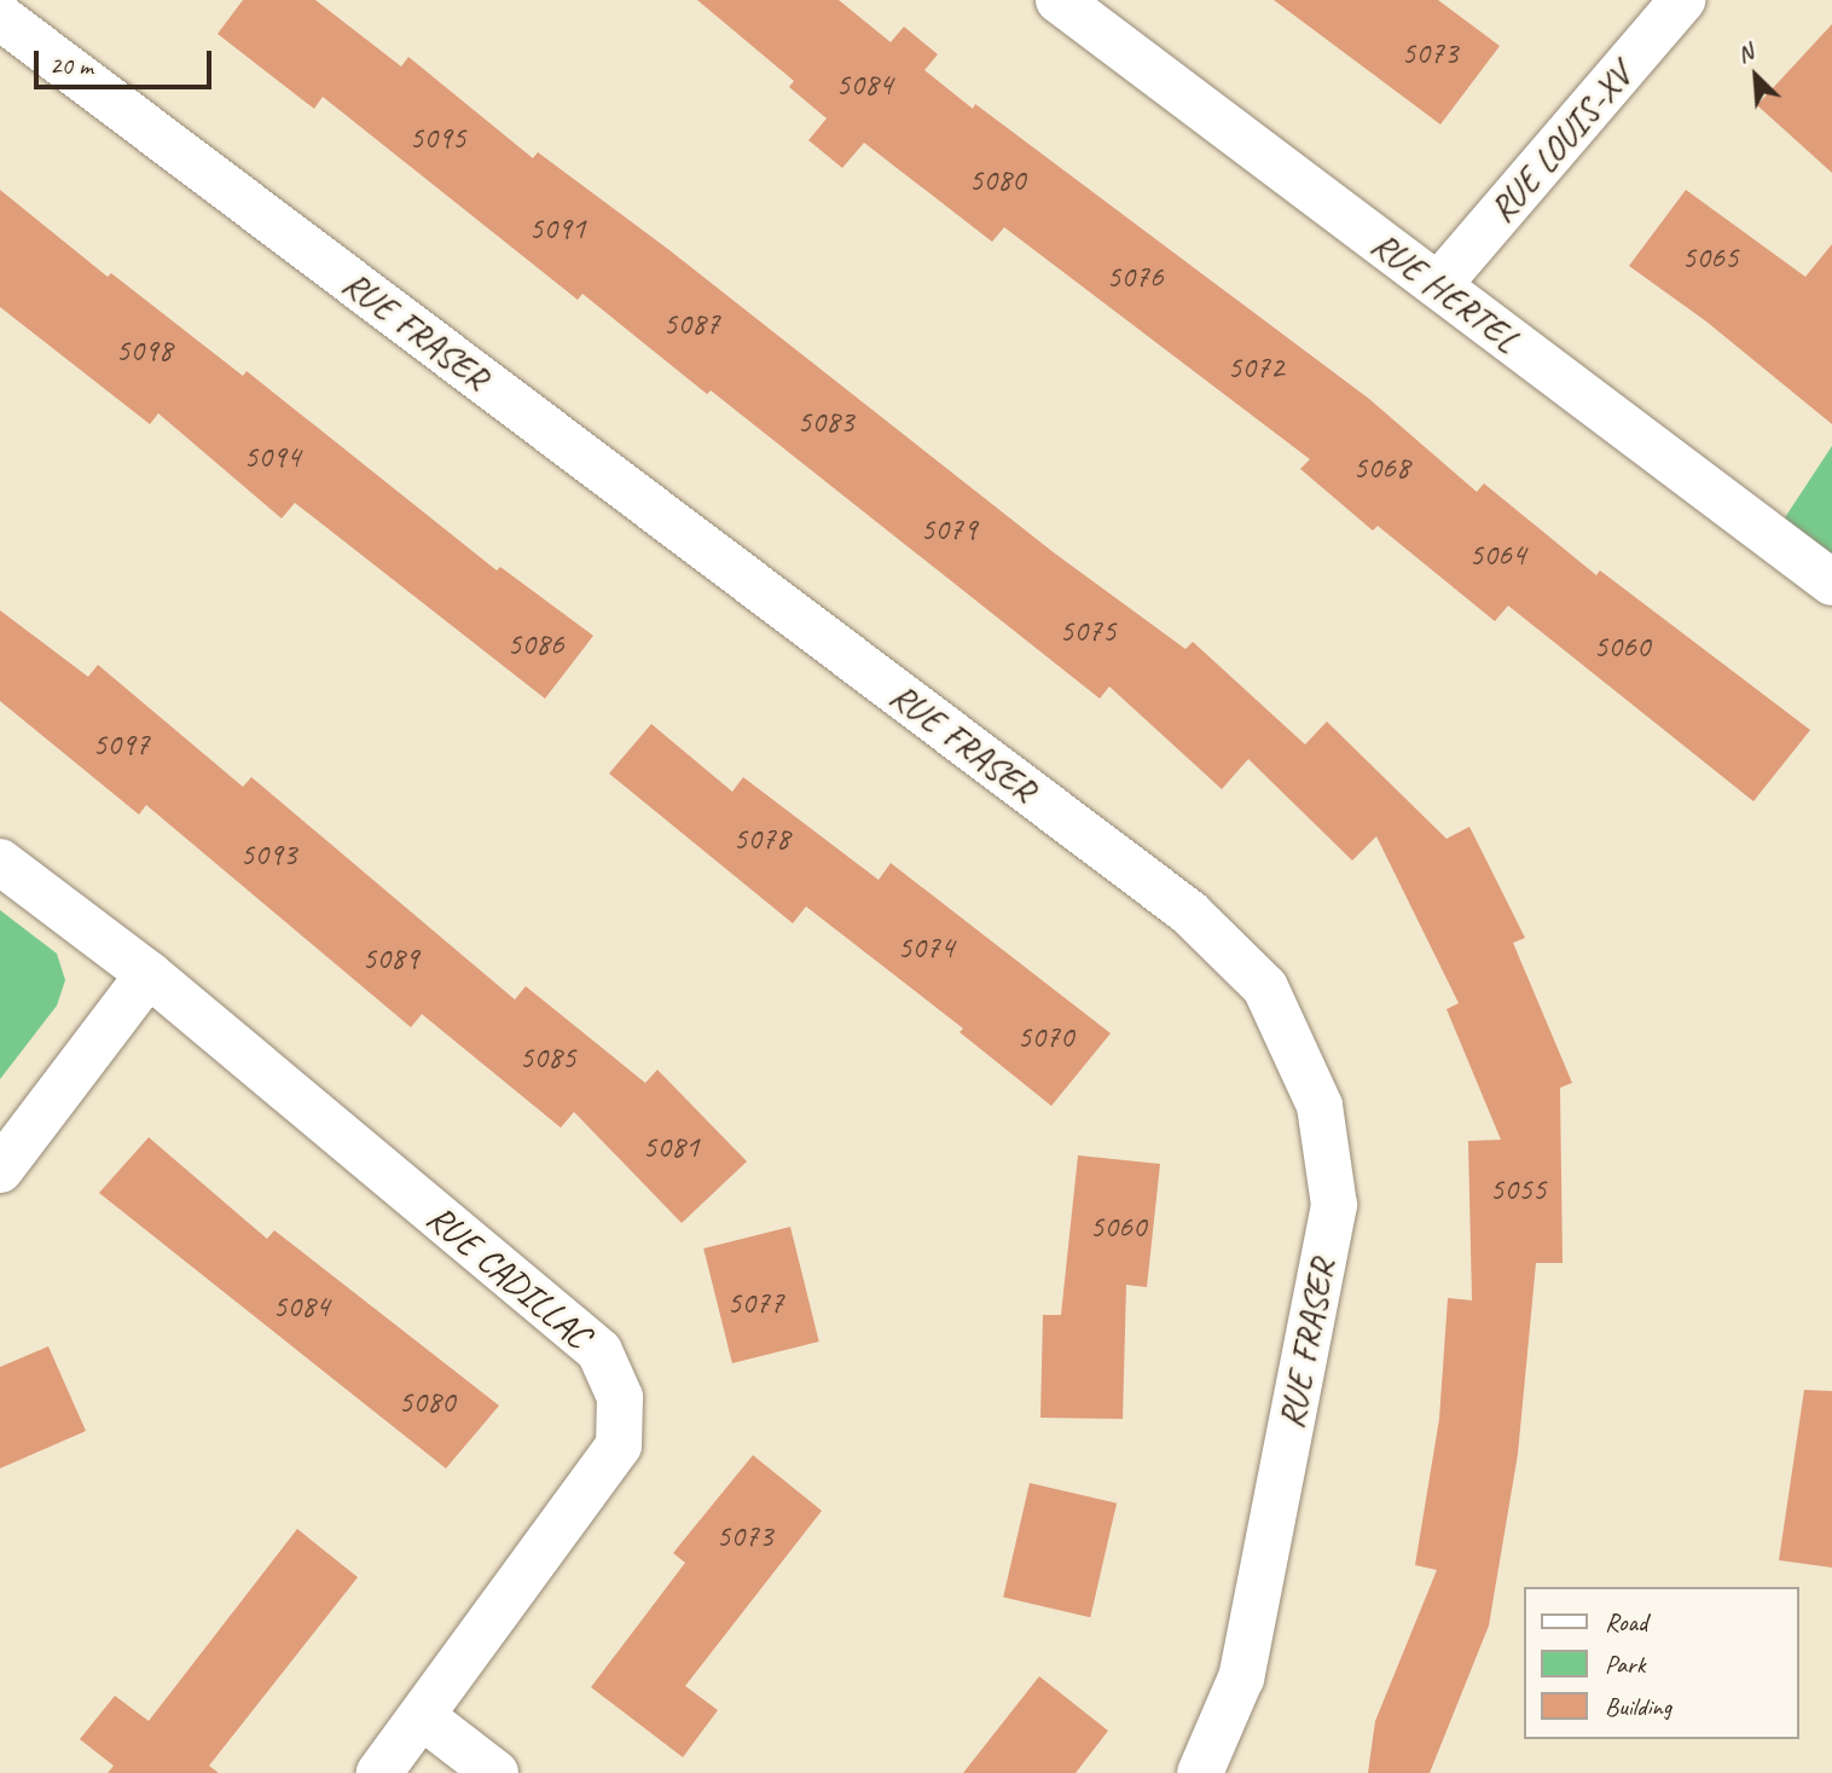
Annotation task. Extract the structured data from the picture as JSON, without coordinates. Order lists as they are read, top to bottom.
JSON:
{
  "streets": {
    "street": [
      "RUE LOUIS-XV",
      "RUE HERTEL",
      "RUE FRASER",
      "RUE CADILLAC"
    ]
  },
  "crossings": [
    ["RUE LOUIS-XV", "RUE HERTEL"]
  ],
  "house_numbers": [
    "5073",
    "5084",
    "5095",
    "5080",
    "5091",
    "5065",
    "5076",
    "5087",
    "5098",
    "5072",
    "5083",
    "5094",
    "5068",
    "5079",
    "5064",
    "5075",
    "5086",
    "5060",
    "5097",
    "5078",
    "5093",
    "5074",
    "5089",
    "5070",
    "5085",
    "5081",
    "5055",
    "5060",
    "5077",
    "5084",
    "5080",
    "5073"
  ],
  "legend": ["Road", "Park", "Building"],
  "scale_bar": "20 m",
  "north": "top left"
}
